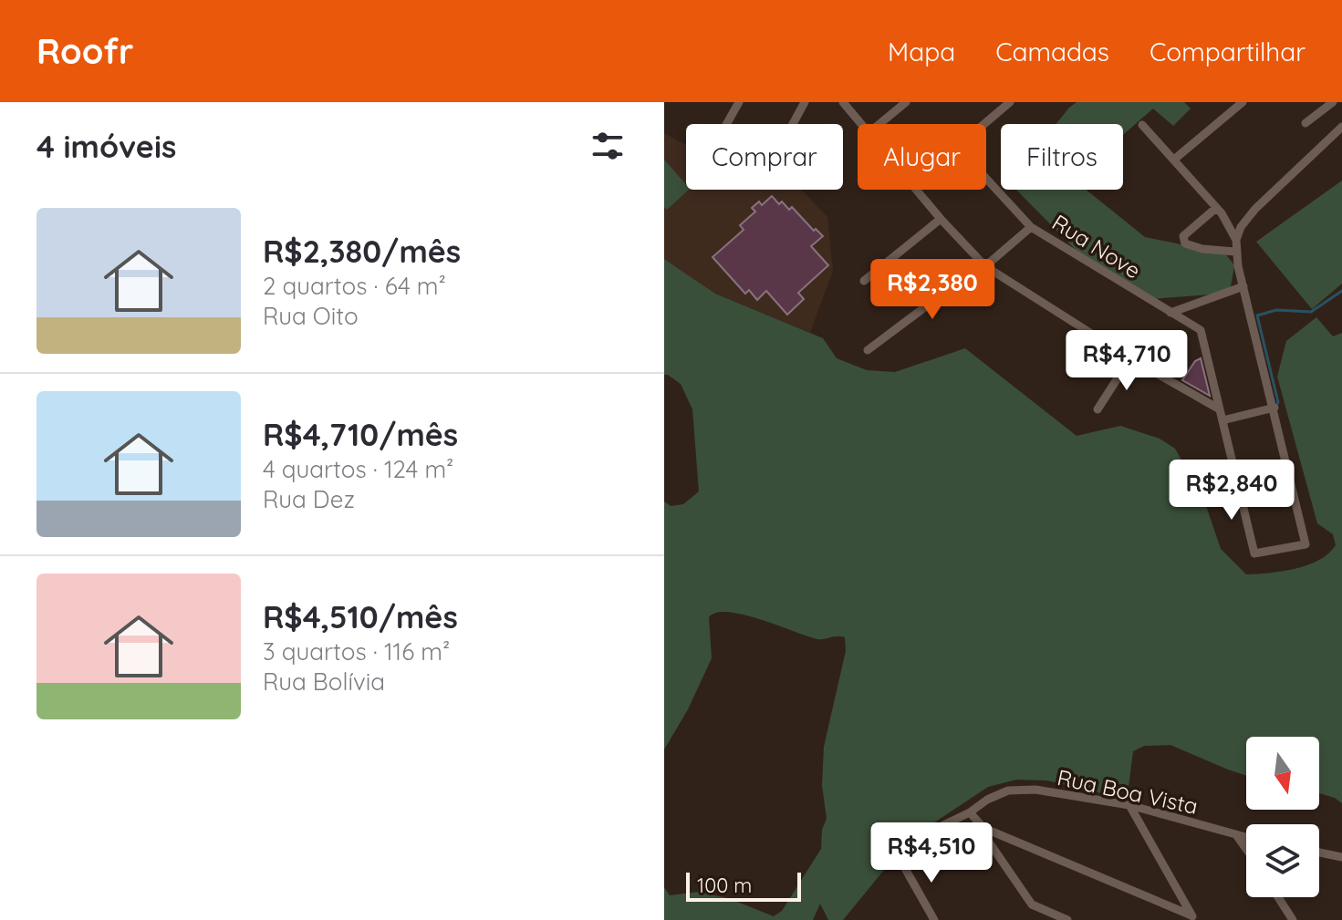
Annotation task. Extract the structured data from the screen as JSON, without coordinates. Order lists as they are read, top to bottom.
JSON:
{
  "streets": {
    "street": ["Rua Nove", "Rua Boa Vista"]
  },
  "scale_bar": "100 m",
  "north": "bottom",
  "page": {
    "header": "Roofr",
    "nav": ["Mapa", "Camadas", "Compartilhar"],
    "heading": "4 imóveis",
    "chip": ["Comprar", "Alugar", "Filtros"],
    "list": [
      {
        "name": "R$2,380/mês",
        "note": "2 quartos · 64 m² · Rua Oito"
      },
      {
        "name": "R$4,710/mês",
        "note": "4 quartos · 124 m² · Rua Dez"
      },
      {
        "name": "R$4,510/mês",
        "note": "3 quartos · 116 m² · Rua Bolívia"
      }
    ],
    "price": [
      "R$2,380",
      "R$4,710",
      "R$2,840",
      "R$4,510"
    ],
    "scale": "100 m"
  }
}
